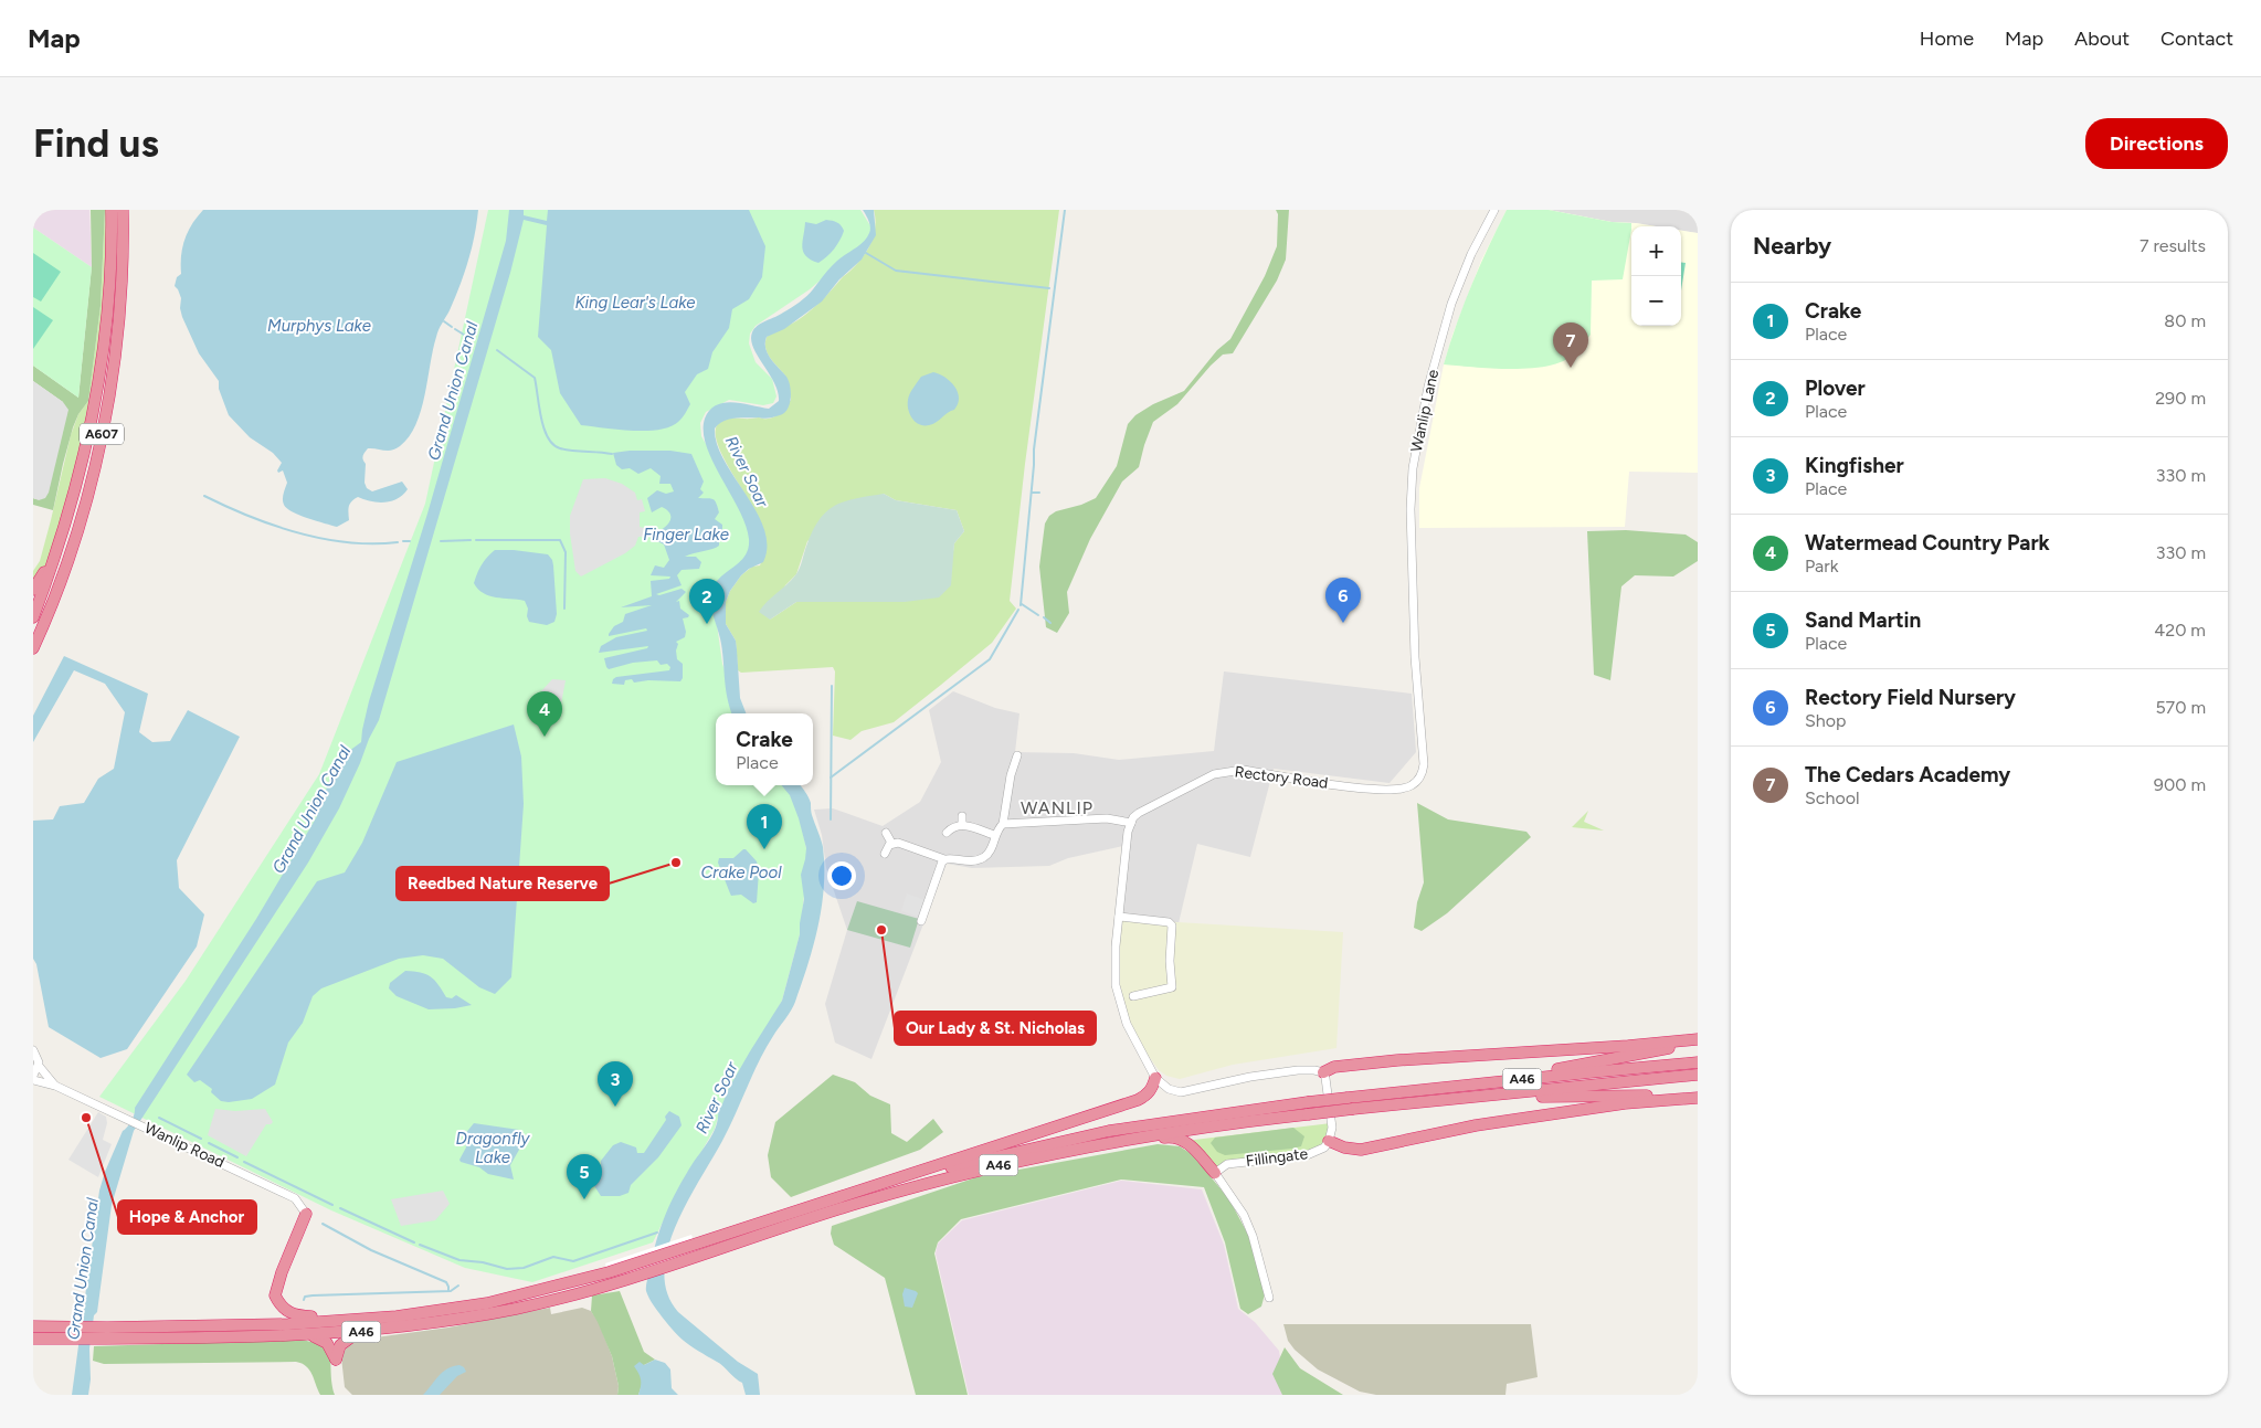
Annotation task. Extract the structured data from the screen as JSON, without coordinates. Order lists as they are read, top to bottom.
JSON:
{
  "streets": {
    "highway": ["A607", "A46"],
    "street": [
      "Wanlip Lane",
      "Rectory Road",
      "Wanlip Road",
      "Fillingate"
    ]
  },
  "crossings": [
    ["Wanlip Lane", "Rectory Road"]
  ],
  "districts": ["WANLIP"],
  "water": [
    "King Lear's Lake",
    "Murphys Lake",
    "Grand Union Canal",
    "River Soar",
    "Finger Lake",
    "Crake Pool",
    "Dragonfly Lake"
  ],
  "places": ["Reedbed Nature Reserve", "Our Lady & St. Nicholas", "Hope & Anchor"],
  "page": {
    "header": "Map",
    "nav": [
      "Home",
      "Map",
      "About",
      "Contact"
    ],
    "buttons": "Directions",
    "title": "Find us",
    "heading": ["Nearby", "7 results"],
    "map_buttons": ["+", "−"],
    "list": [
      {
        "mark": "1",
        "name": "Crake",
        "note": "Place",
        "value": "80 m"
      },
      {
        "mark": "2",
        "name": "Plover",
        "note": "Place",
        "value": "290 m"
      },
      {
        "mark": "3",
        "name": "Kingfisher",
        "note": "Place",
        "value": "330 m"
      },
      {
        "mark": "4",
        "name": "Watermead Country Park",
        "note": "Park",
        "value": "330 m"
      },
      {
        "mark": "5",
        "name": "Sand Martin",
        "note": "Place",
        "value": "420 m"
      },
      {
        "mark": "6",
        "name": "Rectory Field Nursery",
        "note": "Shop",
        "value": "570 m"
      },
      {
        "mark": "7",
        "name": "The Cedars Academy",
        "note": "School",
        "value": "900 m"
      }
    ],
    "pins": [
      "7",
      "6",
      "2",
      "4",
      "1",
      "3",
      "5"
    ],
    "popup": ["Crake", "Place"]
  }
}
